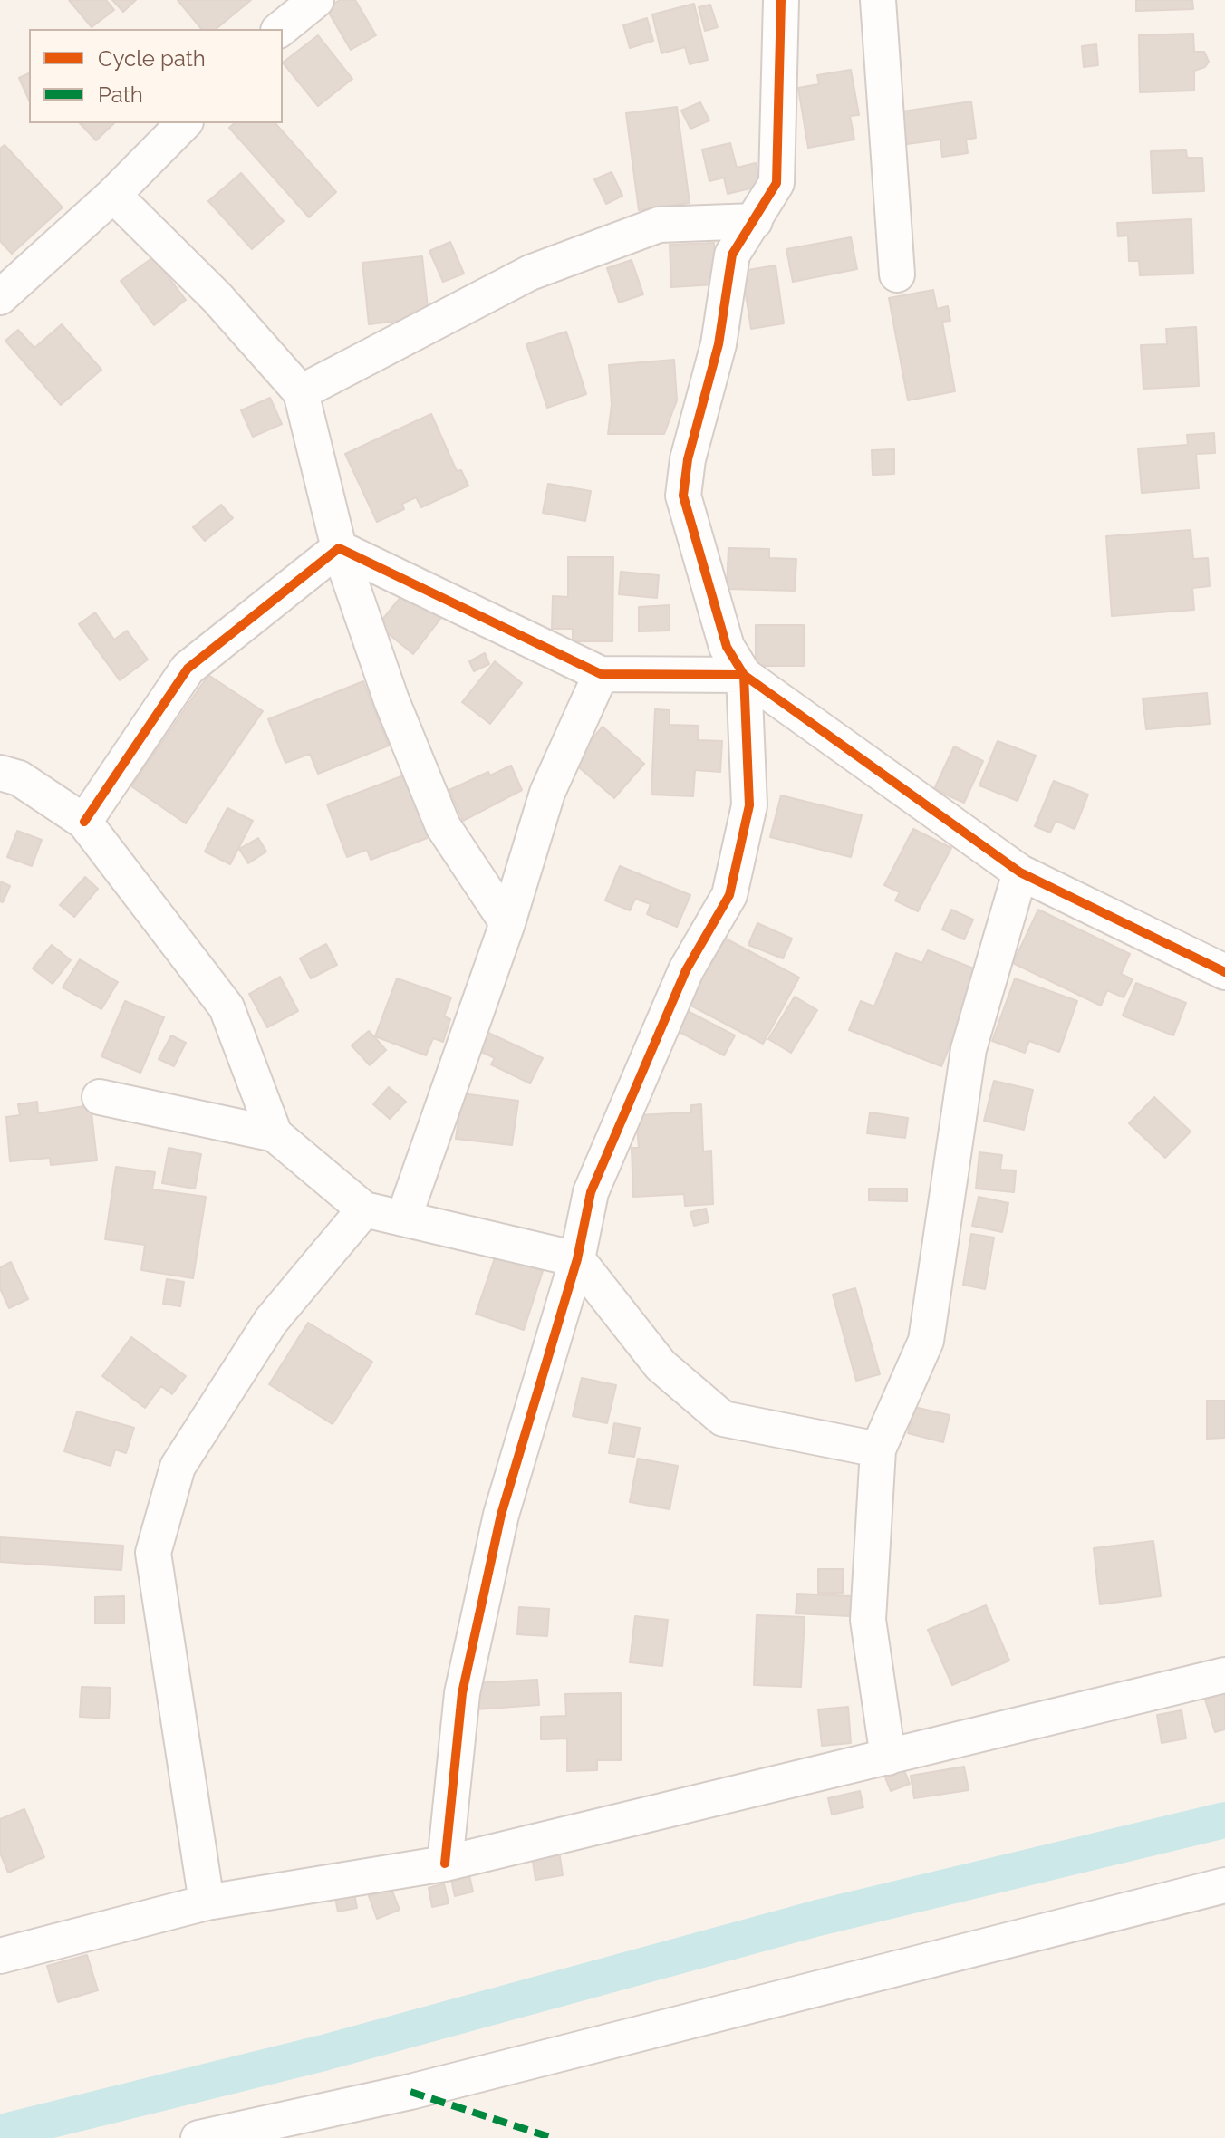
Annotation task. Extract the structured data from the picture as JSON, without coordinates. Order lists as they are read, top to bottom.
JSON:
{
  "legend": ["Cycle path", "Path"]
}
